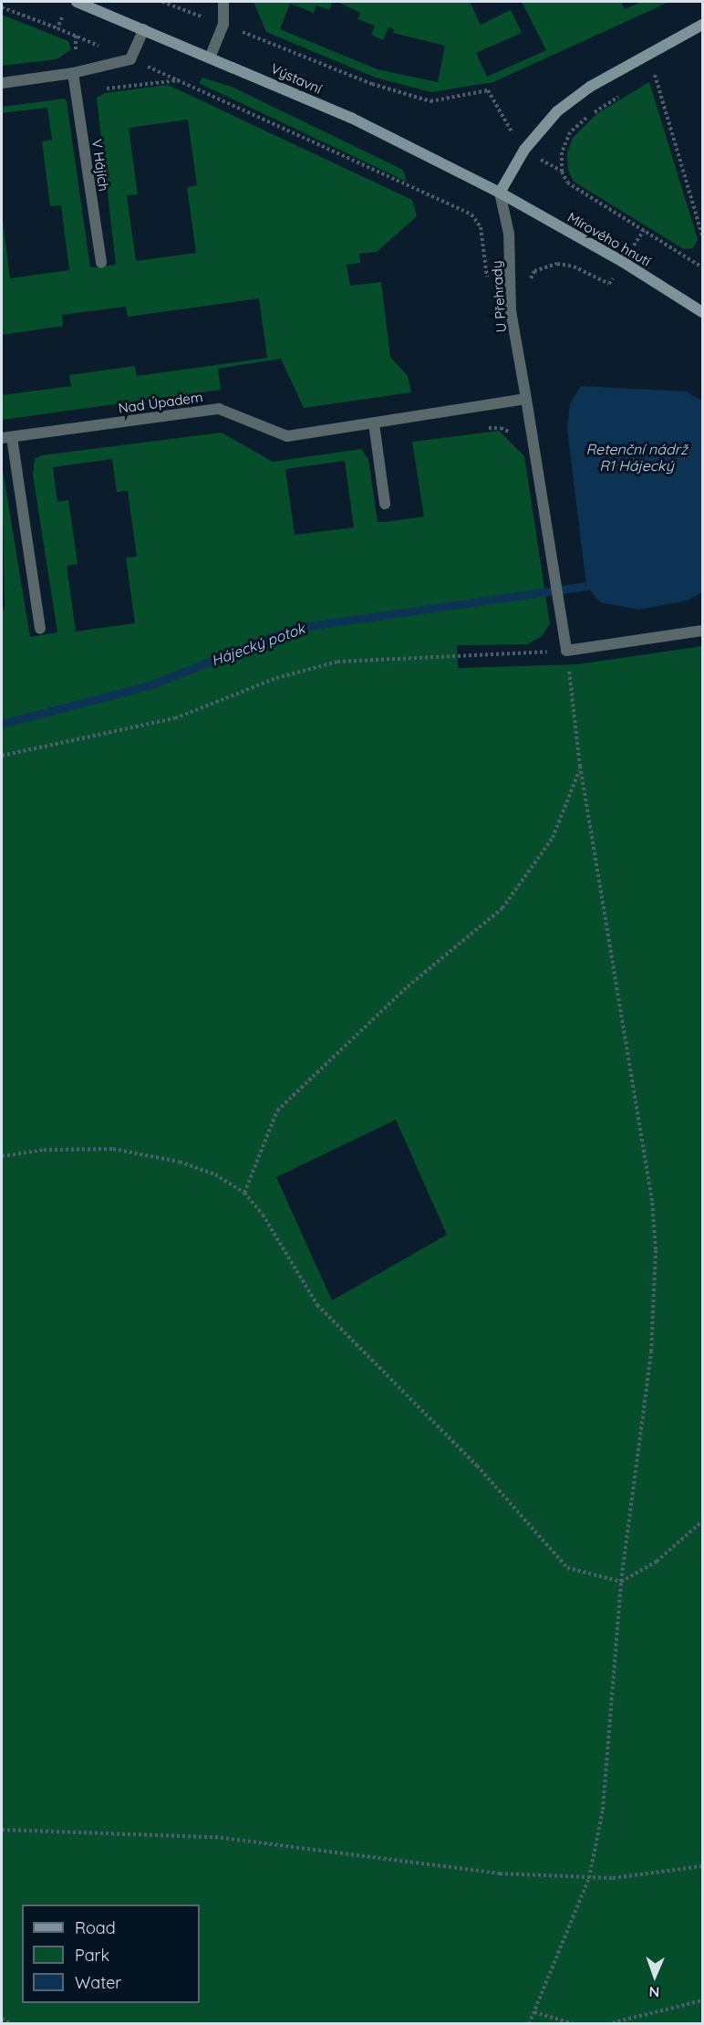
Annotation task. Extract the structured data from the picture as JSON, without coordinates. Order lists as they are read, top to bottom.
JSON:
{
  "streets": {
    "main road": ["Výstavní", "Mírového hnutí"],
    "street": ["V Hájích", "U Přehrady", "Nad Úpadem"]
  },
  "crossings": [
    ["Výstavní", "Mírového hnutí"],
    ["Výstavní", "U Přehrady"],
    ["Mírového hnutí", "U Přehrady"],
    ["U Přehrady", "Nad Úpadem"]
  ],
  "water": ["Retenční nádrž R1 Hájecký", "Hájecký potok"],
  "legend": ["Road", "Park", "Water"],
  "north": "bottom"
}
